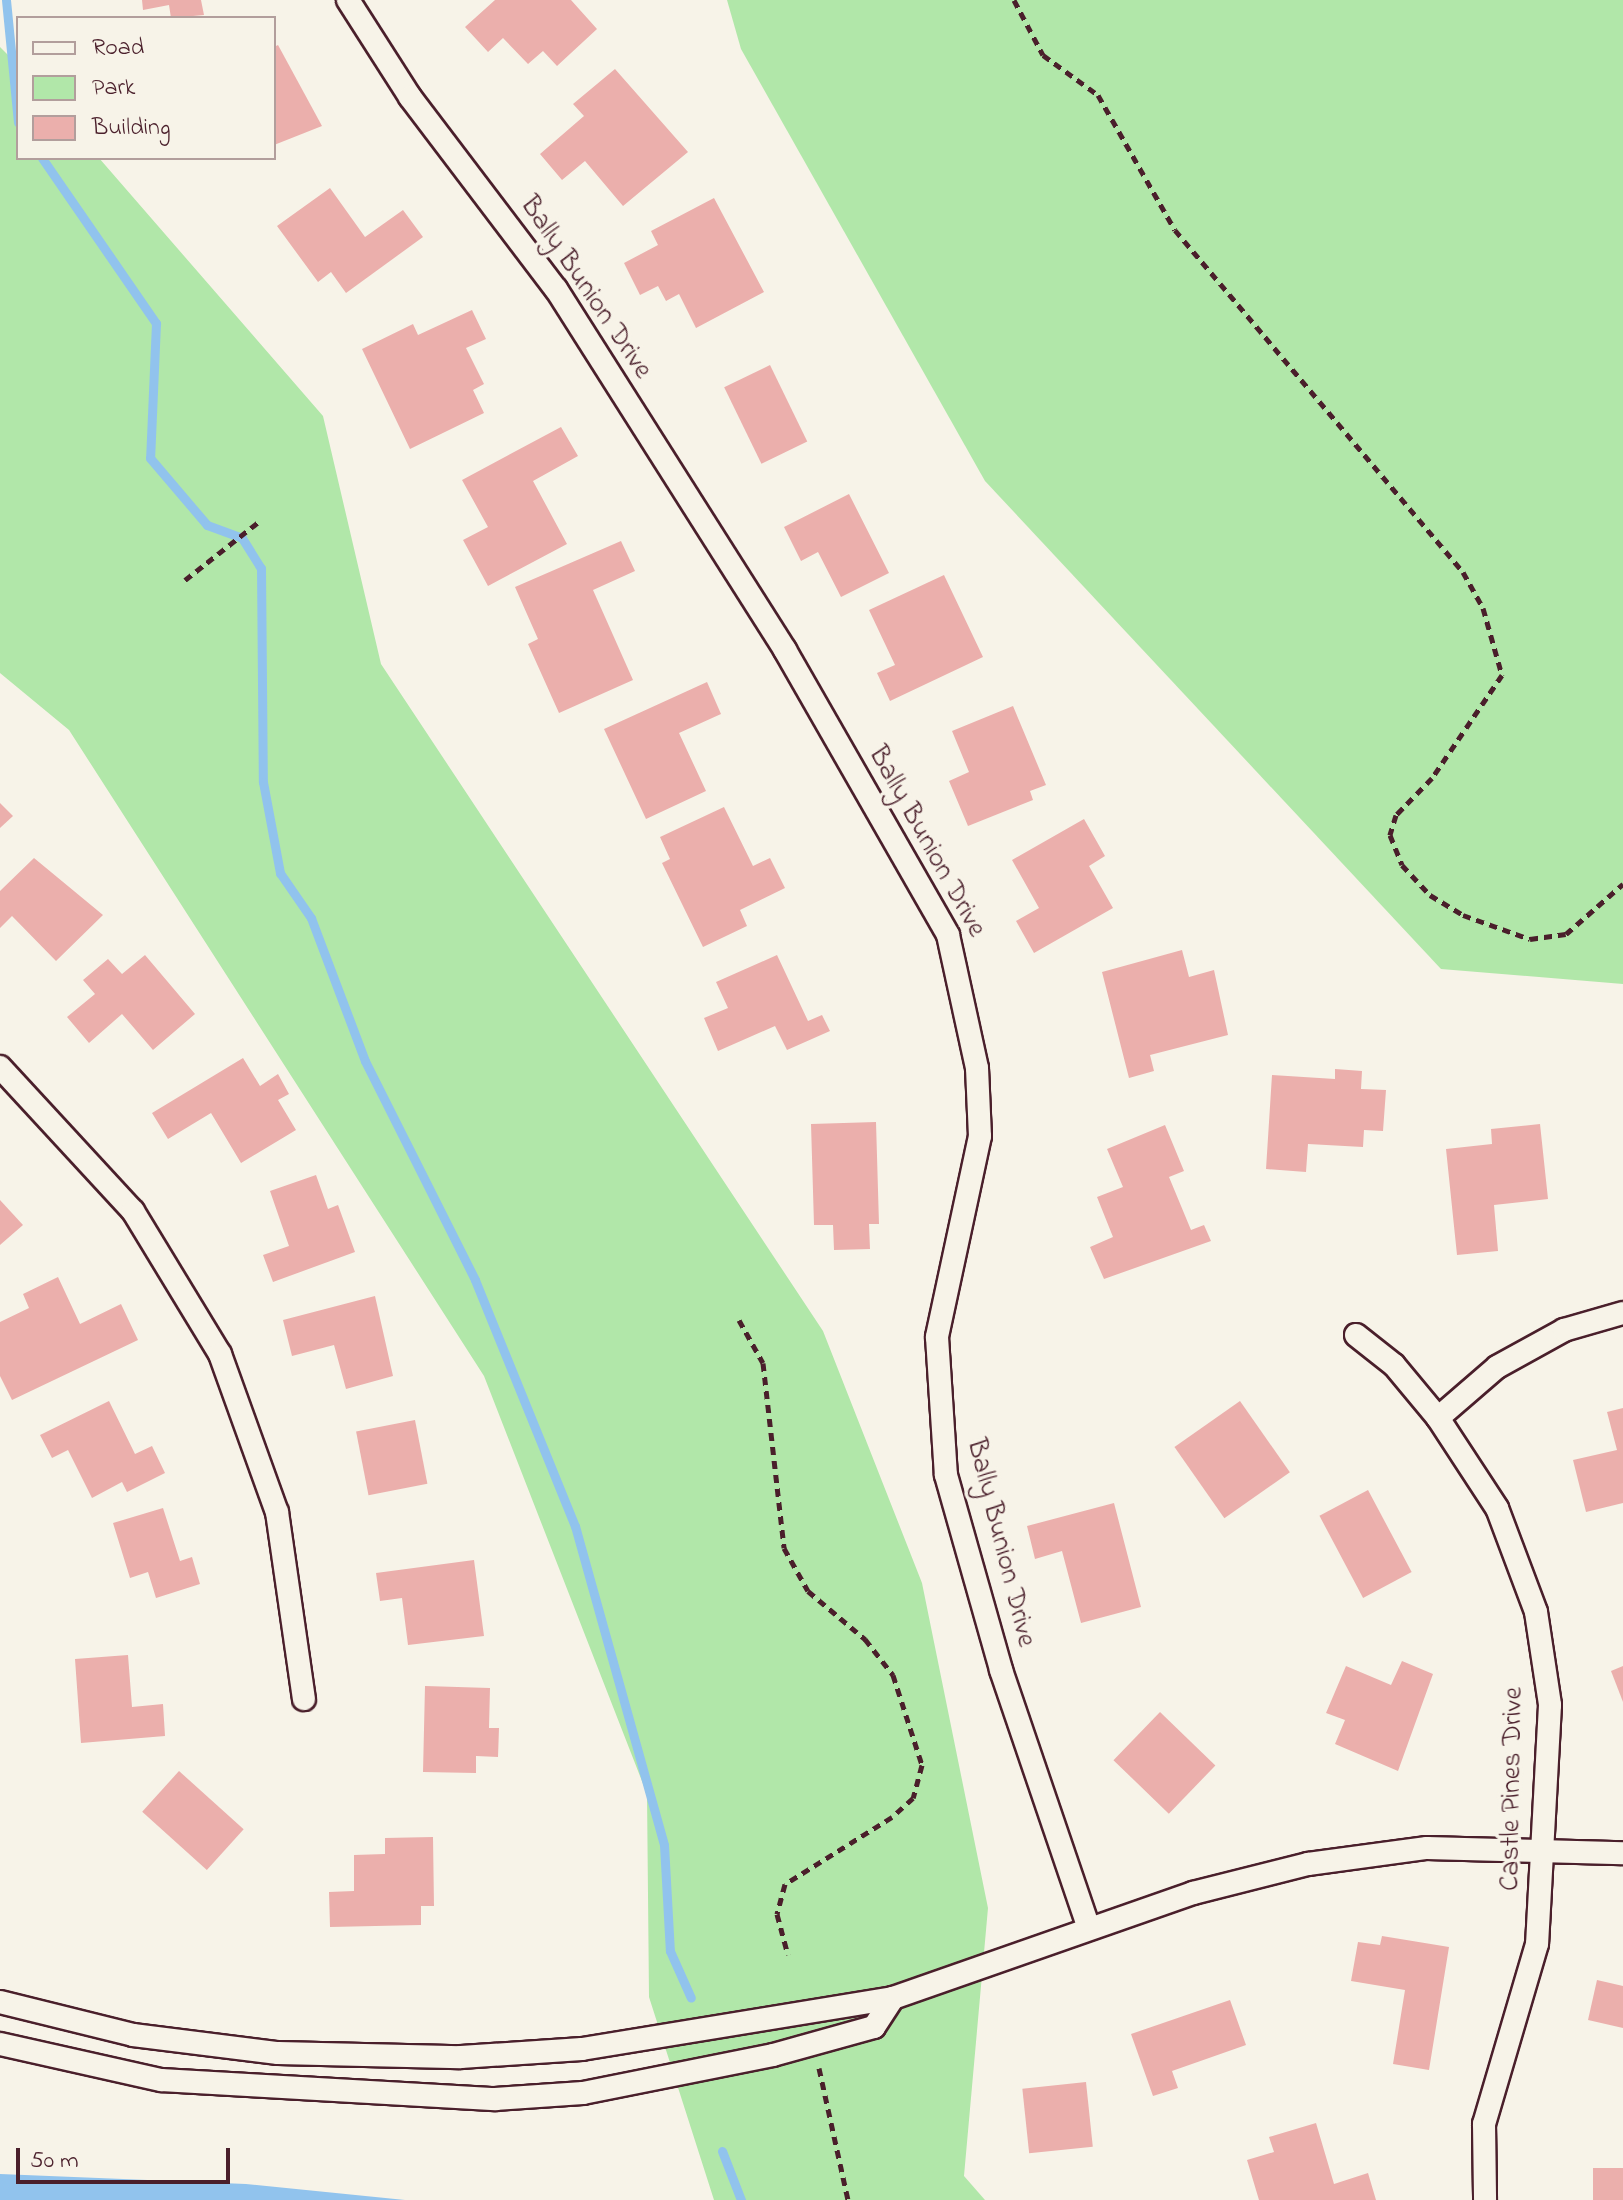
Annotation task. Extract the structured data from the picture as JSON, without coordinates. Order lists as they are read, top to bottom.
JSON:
{
  "streets": {
    "street": ["Bally Bunion Drive", "Castle Pines Drive"]
  },
  "legend": ["Road", "Park", "Building"],
  "scale_bar": "50 m"
}
